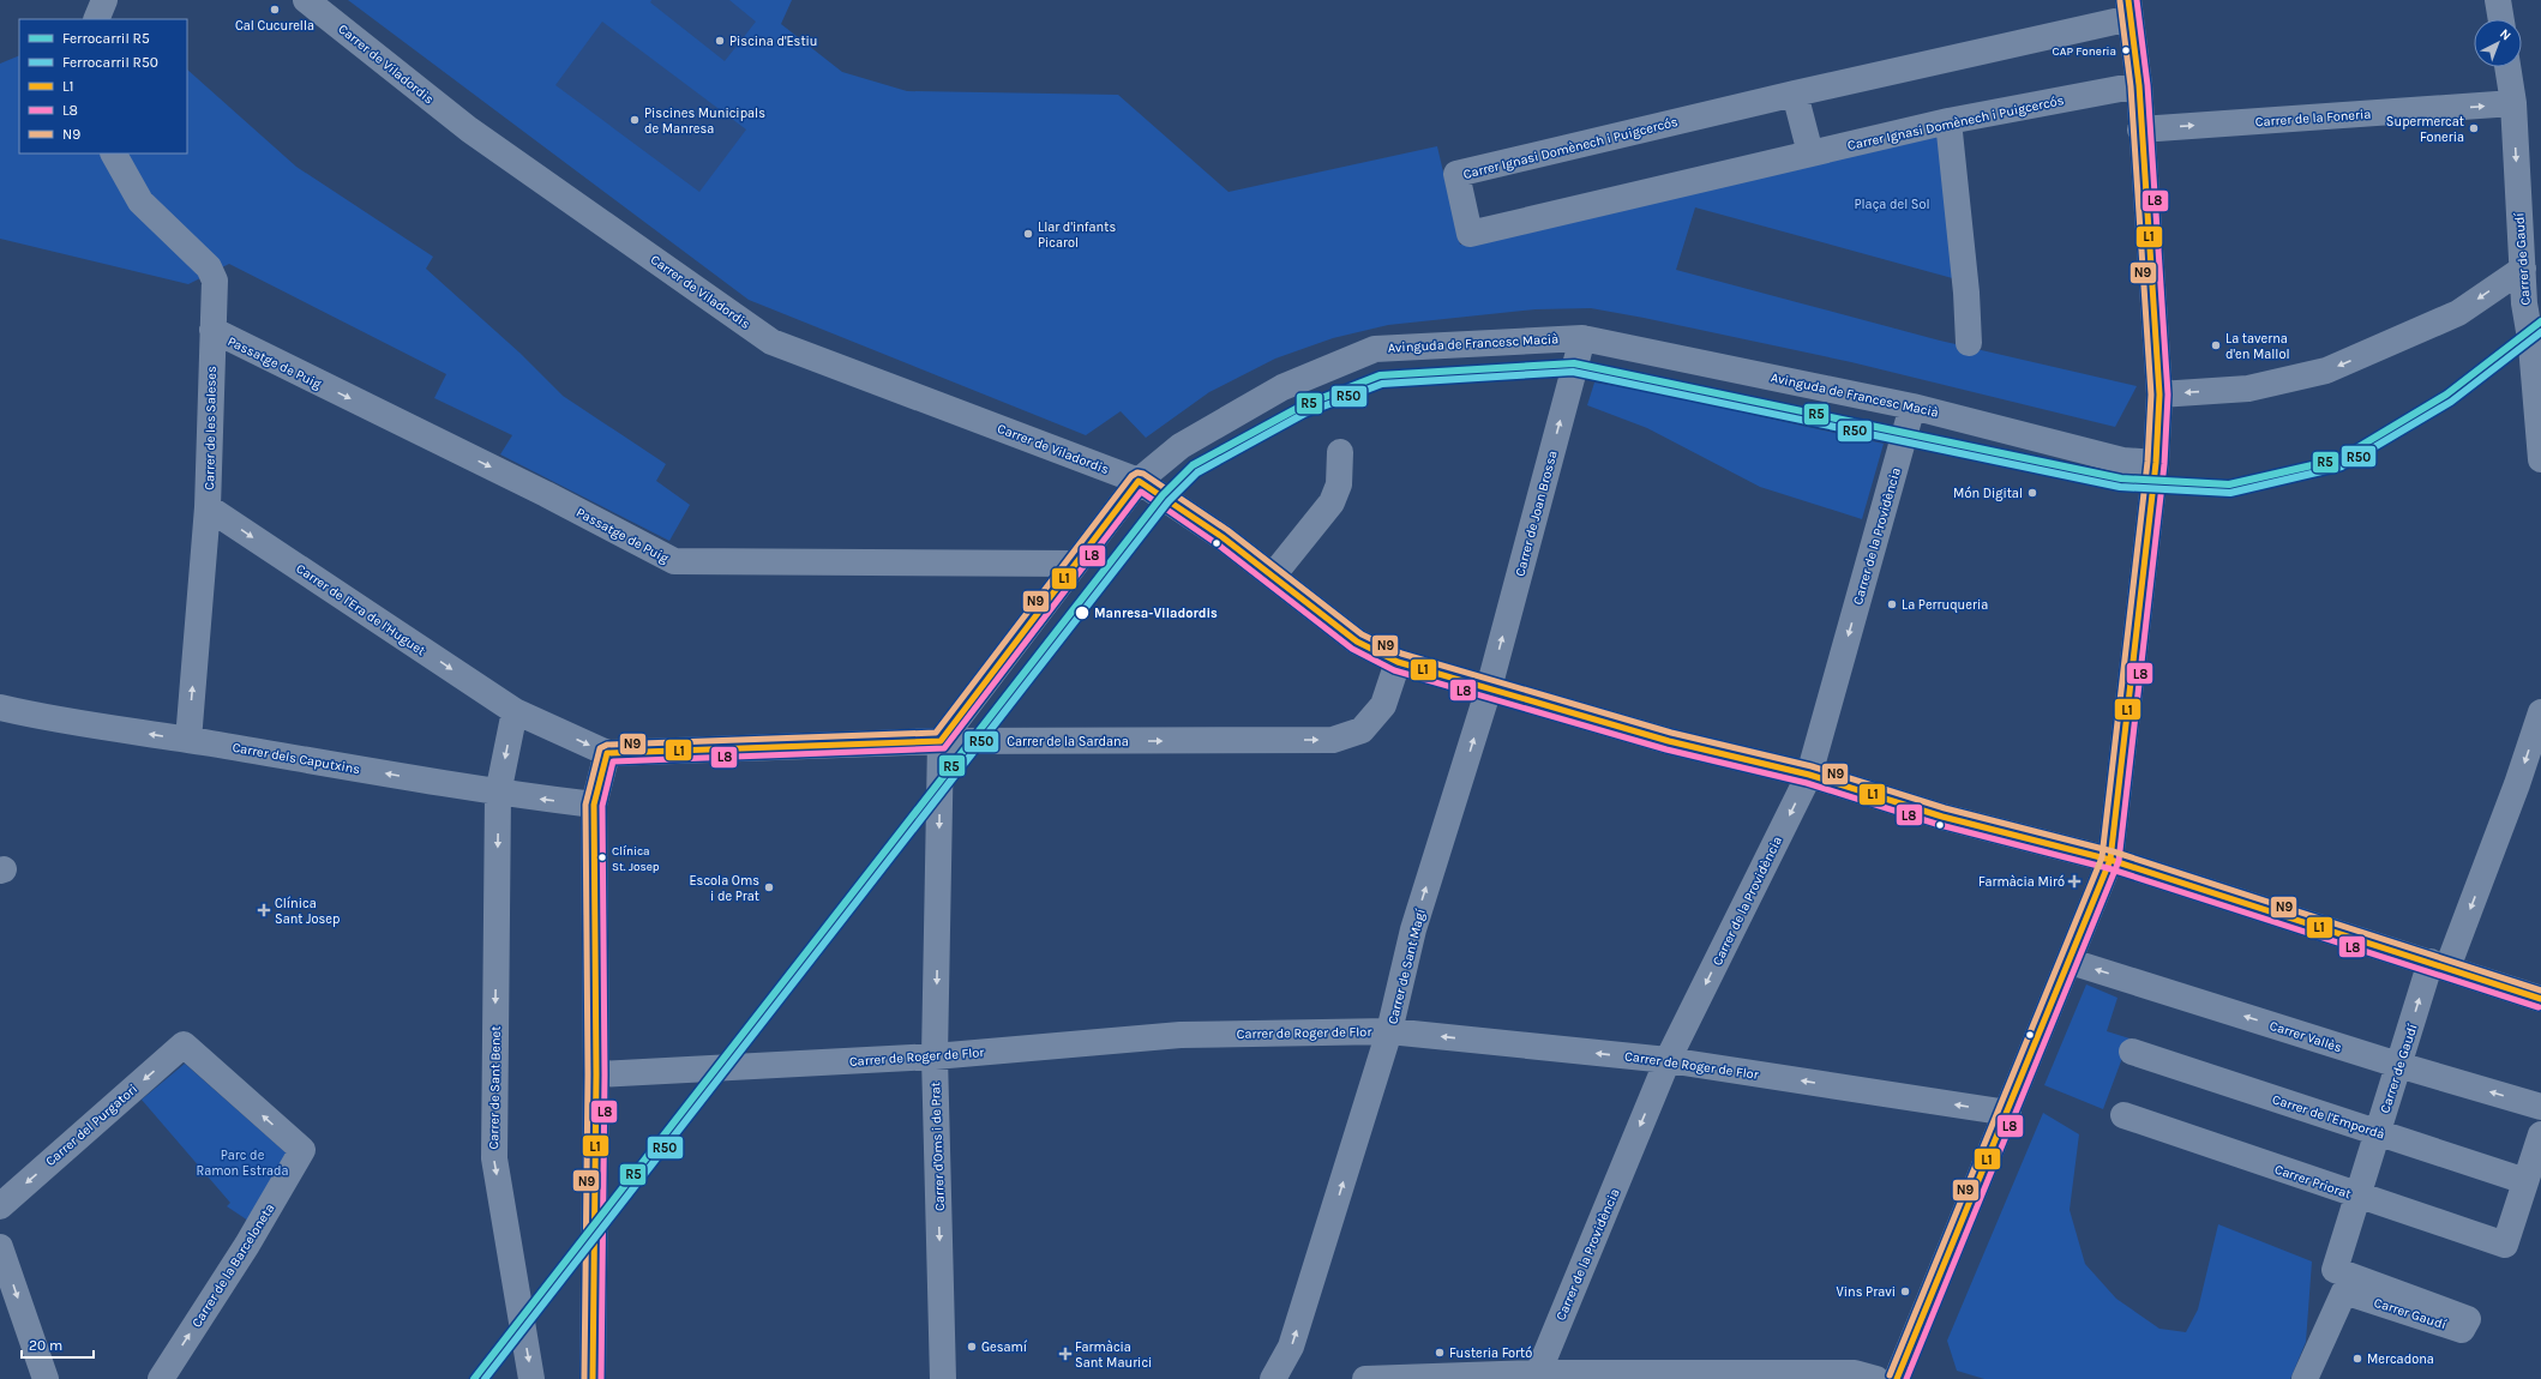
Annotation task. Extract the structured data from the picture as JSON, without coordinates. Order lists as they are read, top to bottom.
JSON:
{
  "streets": {
    "street": [
      "Carrer de Viladordis",
      "Carrer de la Foneria",
      "Carrer Ignasi Domènech i Puigcercós",
      "Carrer de Gaudí",
      "Avinguda de Francesc Macià",
      "Passatge de Puig",
      "Carrer de les Saleses",
      "Carrer de Joan Brossa",
      "Carrer de la Providència",
      "Carrer de l'Era de l'Huguet",
      "Carrer de la Sardana",
      "Carrer dels Caputxins",
      "Carrer de Sant Magí",
      "Carrer de Roger de Flor",
      "Carrer Vallès",
      "Carrer de Sant Benet",
      "Carrer de l'Empordà",
      "Carrer del Purgatori",
      "Carrer d'Oms i de Prat",
      "Carrer Priorat",
      "Carrer de la Barceloneta",
      "Carrer Gaudí"
    ]
  },
  "crossings": [
    ["Carrer de Viladordis", "Carrer de Gaudí"],
    ["Carrer de Viladordis", "Avinguda de Francesc Macià"],
    ["Carrer de Viladordis", "Carrer de Joan Brossa"],
    ["Carrer de Viladordis", "Carrer de la Providència"],
    ["Carrer de Viladordis", "Carrer de la Sardana"],
    ["Carrer de Viladordis", "Carrer de Sant Magí"],
    ["Carrer de la Foneria", "Carrer de Gaudí"],
    ["Carrer de Gaudí", "Carrer Vallès"],
    ["Carrer de Gaudí", "Carrer de l'Empordà"],
    ["Carrer de Gaudí", "Carrer Priorat"],
    ["Carrer de Gaudí", "Carrer Gaudí"],
    ["Avinguda de Francesc Macià", "Passatge de Puig"],
    ["Avinguda de Francesc Macià", "Carrer de Joan Brossa"],
    ["Avinguda de Francesc Macià", "Carrer de la Providència"],
    ["Avinguda de Francesc Macià", "Carrer de la Sardana"],
    ["Avinguda de Francesc Macià", "Carrer d'Oms i de Prat"],
    ["Passatge de Puig", "Carrer de les Saleses"],
    ["Carrer de les Saleses", "Carrer de l'Era de l'Huguet"],
    ["Carrer de les Saleses", "Carrer dels Caputxins"],
    ["Carrer de Joan Brossa", "Carrer de Sant Magí"],
    ["Carrer de la Providència", "Carrer de Roger de Flor"],
    ["Carrer de l'Era de l'Huguet", "Carrer de la Sardana"],
    ["Carrer de la Sardana", "Carrer d'Oms i de Prat"],
    ["Carrer dels Caputxins", "Carrer de Sant Benet"],
    ["Carrer de Sant Magí", "Carrer de Roger de Flor"],
    ["Carrer de Roger de Flor", "Carrer d'Oms i de Prat"],
    ["Carrer de l'Empordà", "Carrer Priorat"],
    ["Carrer del Purgatori", "Carrer de la Barceloneta"]
  ],
  "one_way": [
    "Passatge de Puig",
    "Carrer de les Saleses",
    "Carrer de la Providència",
    "Carrer de l'Era de l'Huguet",
    "Carrer de la Sardana",
    "Carrer dels Caputxins",
    "Carrer de Sant Magí",
    "Carrer de Roger de Flor",
    "Carrer Vallès",
    "Carrer del Purgatori",
    "Carrer d'Oms i de Prat"
  ],
  "parks": ["Plaça del Sol", "Parc de Ramon Estrada"],
  "places": {
    "other": [
      "Cal Cucurella",
      "Piscina d'Estiu",
      "CAP Foneria",
      "Piscines Municipals de Manresa",
      "Supermercat Foneria",
      "Llar d'infants Picarol",
      "La taverna d'en Mallol",
      "Món Digital",
      "La Perruqueria",
      "Manresa-Viladordis",
      "Clínica St. Josep",
      "Escola Oms i de Prat",
      "Vins Pravi",
      "Gesamí",
      "Fusteria Fortó",
      "Mercadona"
    ],
    "health": ["Farmàcia Miró", "Clínica Sant Josep", "Farmàcia Sant Maurici"]
  },
  "lines": [
    "transit line L1",
    "transit line L8",
    "transit line N9",
    "rail line R5",
    "rail line R50"
  ],
  "legend": [
    "Ferrocarril R5",
    "Ferrocarril R50",
    "L1",
    "L8",
    "N9"
  ],
  "scale_bar": "20 m",
  "north": "top right"
}
